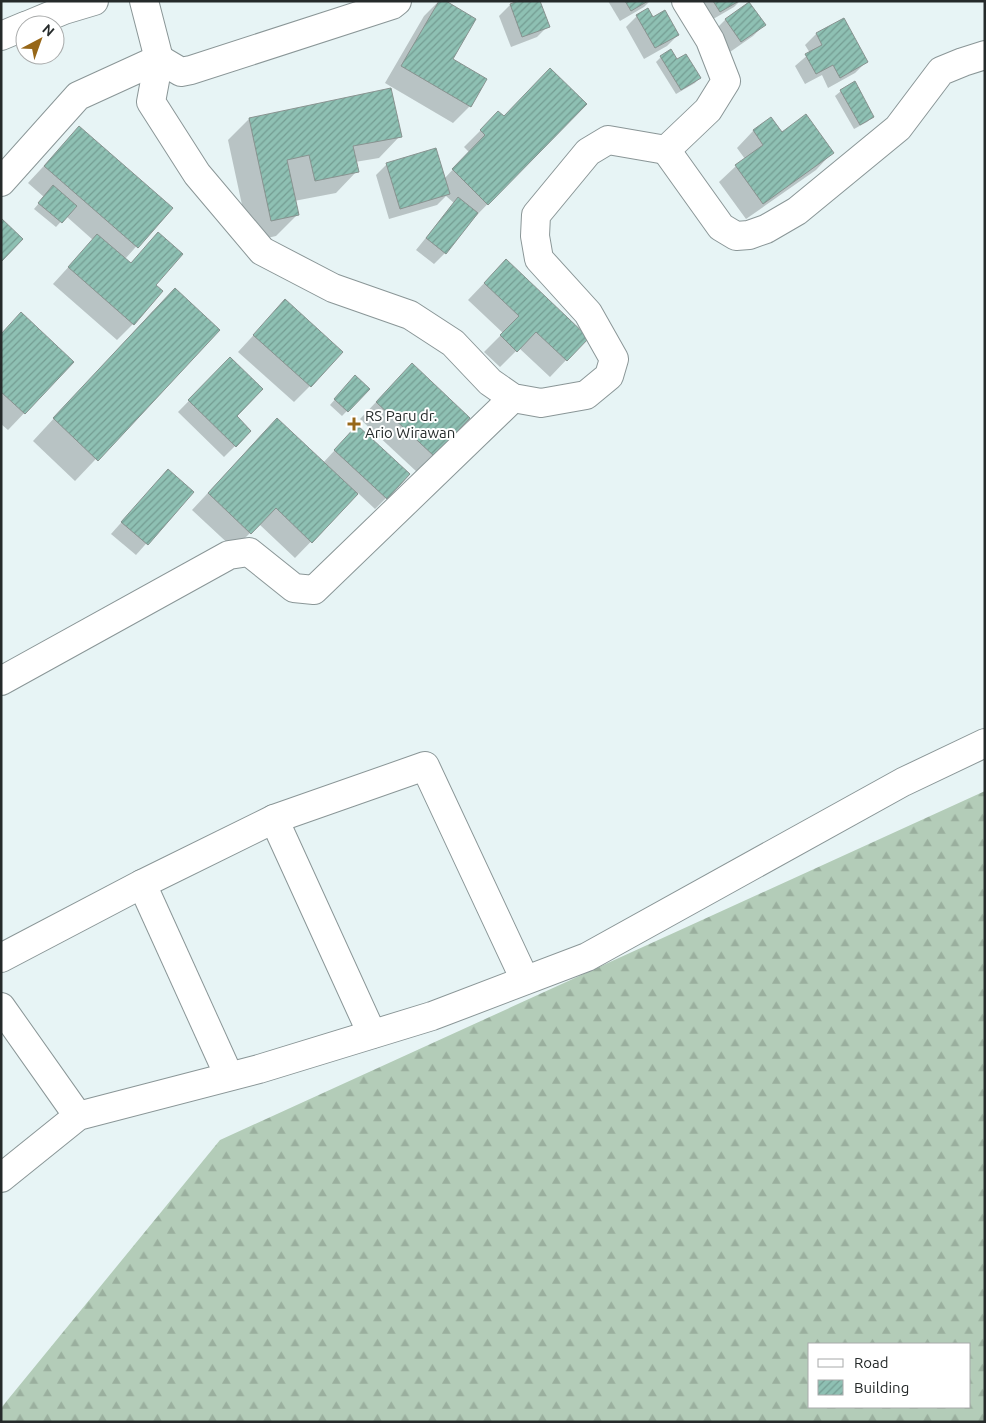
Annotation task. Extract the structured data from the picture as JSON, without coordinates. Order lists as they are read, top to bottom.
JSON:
{
  "places": {
    "health": ["RS Paru dr. Ario Wirawan"]
  },
  "legend": ["Road", "Building"],
  "north": "top right"
}
